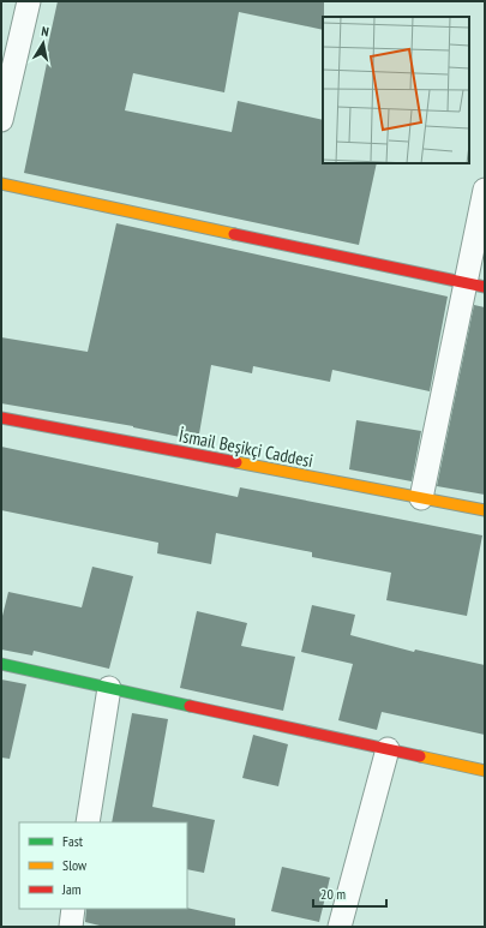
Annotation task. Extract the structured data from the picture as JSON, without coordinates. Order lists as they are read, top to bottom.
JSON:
{
  "streets": {
    "street": ["İsmail Beşikçi Caddesi"]
  },
  "legend": ["Fast", "Slow", "Jam"],
  "scale_bar": "20 m",
  "north": "top"
}
